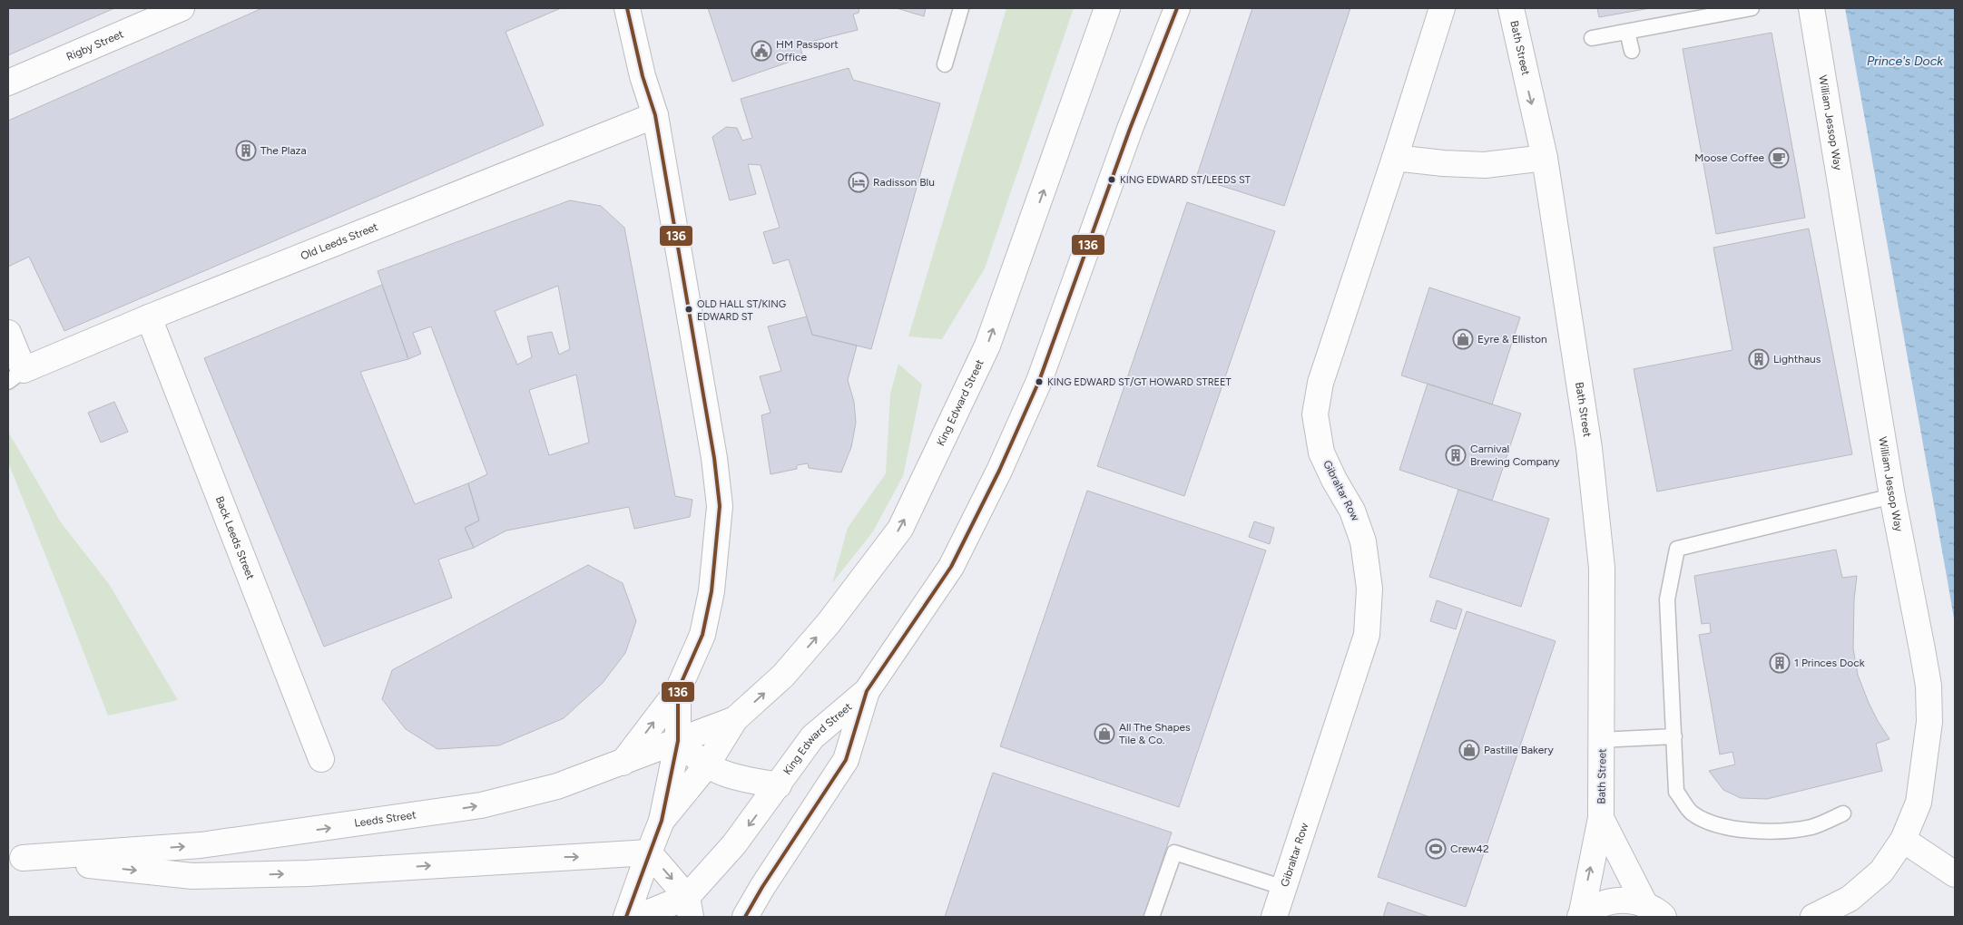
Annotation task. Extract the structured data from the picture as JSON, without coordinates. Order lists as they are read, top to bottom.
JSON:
{
  "streets": {
    "main road": [
      "Rigby Street",
      "Bath Street",
      "William Jessop Way",
      "Old Leeds Street",
      "King Edward Street",
      "Gibraltar Row",
      "Back Leeds Street",
      "Leeds Street"
    ]
  },
  "crossings": [
    ["Old Leeds Street", "Back Leeds Street"],
    ["King Edward Street", "Leeds Street"]
  ],
  "one_way": ["Leeds Street"],
  "water": ["Prince's Dock"],
  "places": {
    "public building": ["HM Passport Office"],
    "building": [
      "The Plaza",
      "Lighthaus",
      "Carnival Brewing Company",
      "1 Princes Dock"
    ],
    "cafe": ["Moose Coffee"],
    "other": ["KING EDWARD ST/LEEDS ST", "OLD HALL ST/KING EDWARD ST", "KING EDWARD ST/GT HOWARD STREET"],
    "hotel": ["Radisson Blu"],
    "shop": ["Eyre & Elliston", "All The Shapes Tile & Co.", "Pastille Bakery"],
    "sports": ["Crew42"]
  },
  "lines": ["transit line 136"]
}
